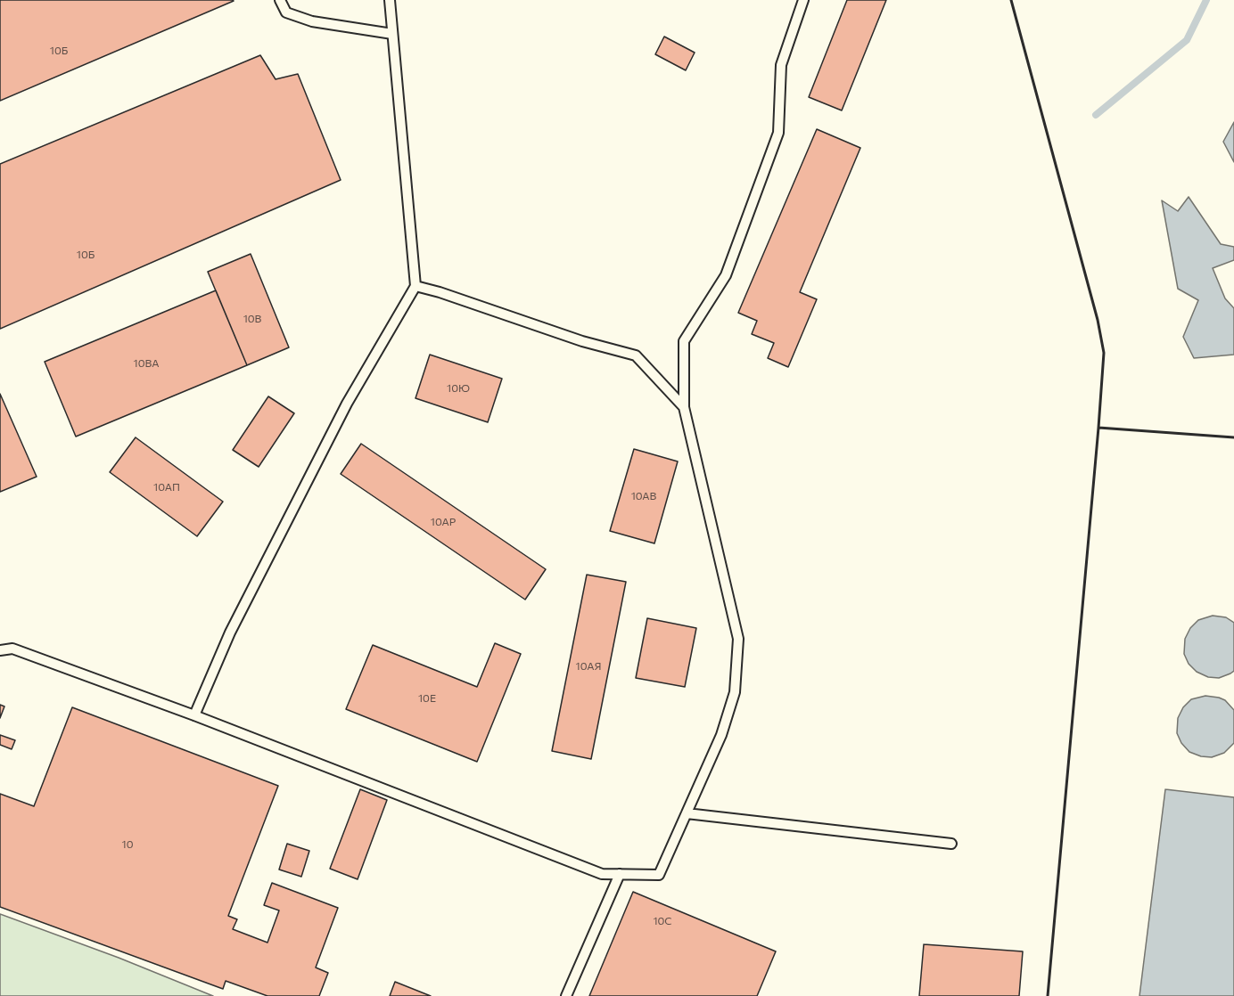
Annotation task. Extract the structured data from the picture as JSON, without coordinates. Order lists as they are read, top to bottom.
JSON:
{
  "house_numbers": [
    "10Б",
    "10Б",
    "10В",
    "10ВА",
    "10Ю",
    "10АП",
    "10АВ",
    "10АР",
    "10АЯ",
    "10Е",
    "10",
    "10С"
  ]
}
